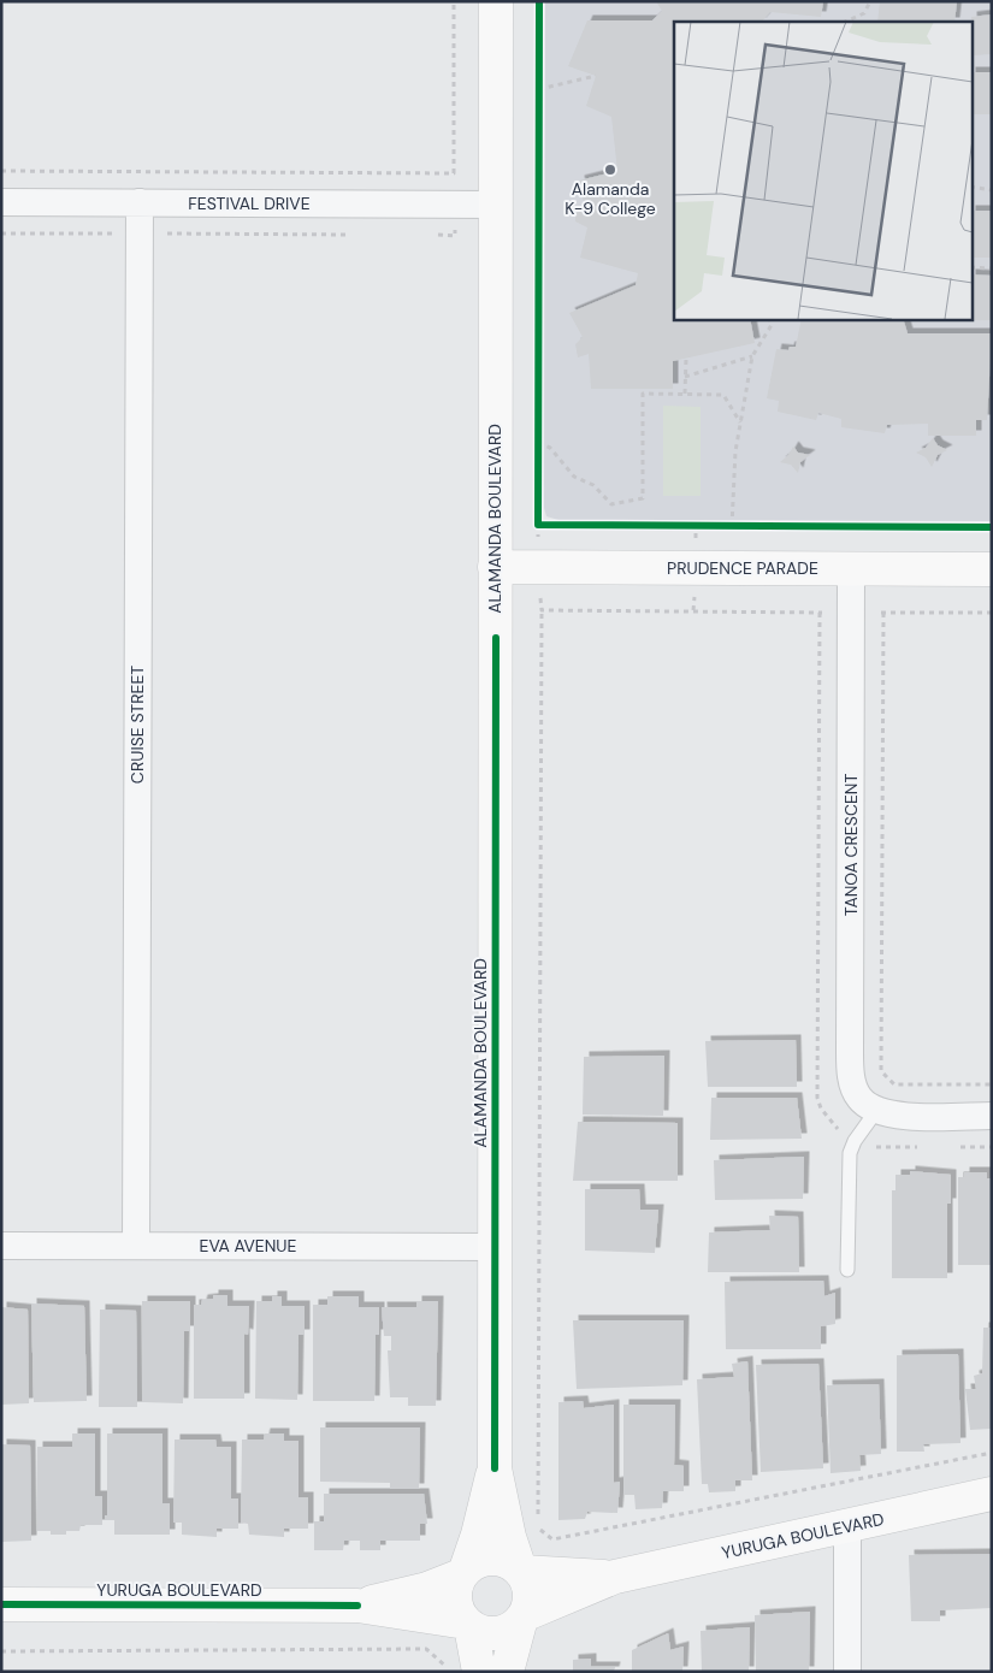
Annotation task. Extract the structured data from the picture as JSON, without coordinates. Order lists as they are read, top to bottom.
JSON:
{
  "streets": {
    "street": [
      "FESTIVAL DRIVE",
      "ALAMANDA BOULEVARD",
      "PRUDENCE PARADE",
      "CRUISE STREET",
      "TANOA CRESCENT",
      "EVA AVENUE",
      "YURUGA BOULEVARD"
    ]
  },
  "crossings": [
    ["FESTIVAL DRIVE", "ALAMANDA BOULEVARD"],
    ["FESTIVAL DRIVE", "CRUISE STREET"],
    ["ALAMANDA BOULEVARD", "PRUDENCE PARADE"],
    ["ALAMANDA BOULEVARD", "EVA AVENUE"],
    ["ALAMANDA BOULEVARD", "YURUGA BOULEVARD"],
    ["PRUDENCE PARADE", "TANOA CRESCENT"],
    ["CRUISE STREET", "EVA AVENUE"]
  ],
  "places": ["Alamanda K-9 College"]
}
